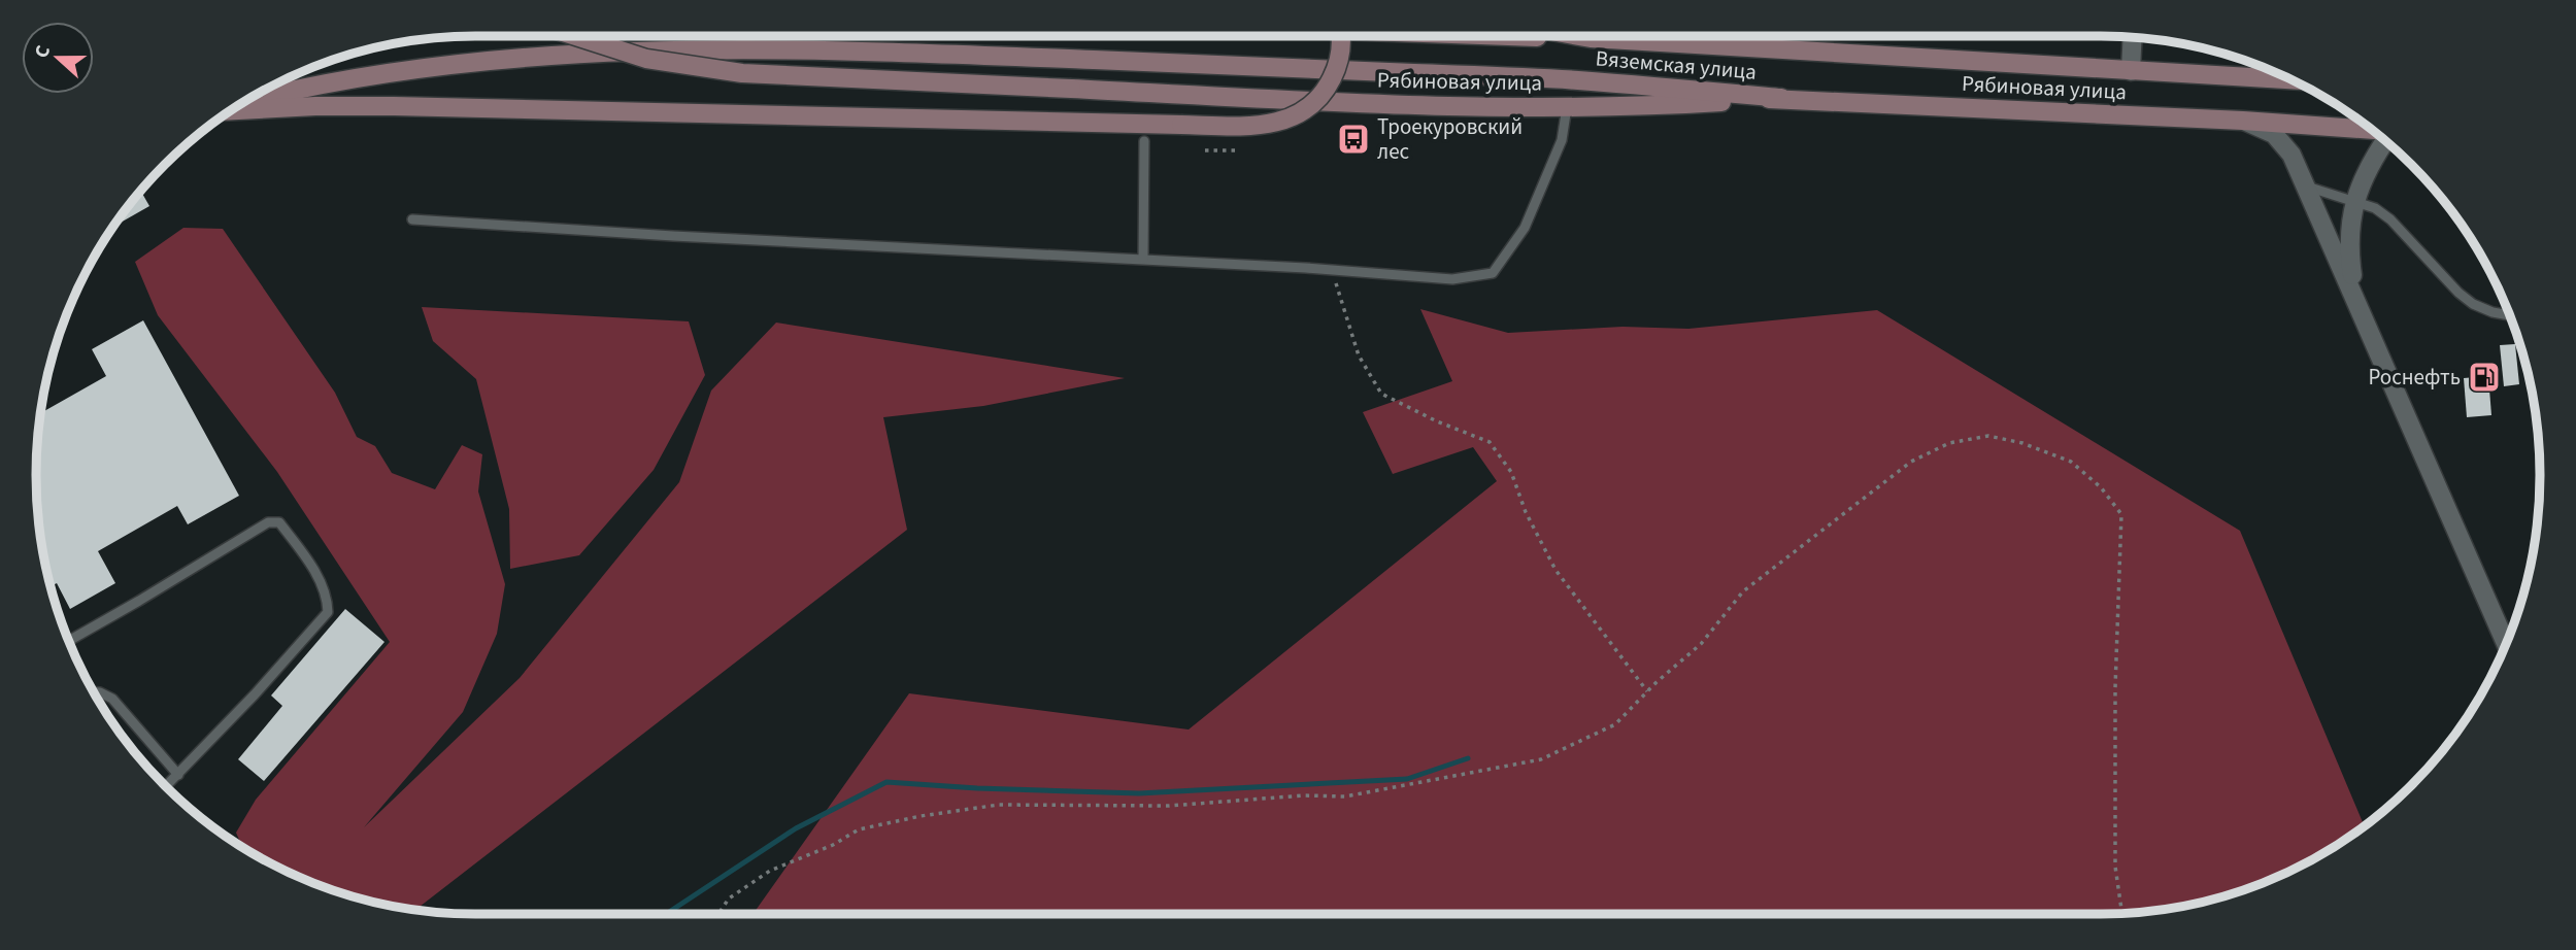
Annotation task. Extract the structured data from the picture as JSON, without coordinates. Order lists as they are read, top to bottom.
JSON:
{
  "streets": {
    "main road": ["Вяземская улица", "Рябиновая улица"]
  },
  "crossings": [
    ["Вяземская улица", "Рябиновая улица"]
  ],
  "places": {
    "bus stop": ["Троекуровский лес"],
    "fuel station": ["Роснефть"]
  },
  "north": "left"
}
